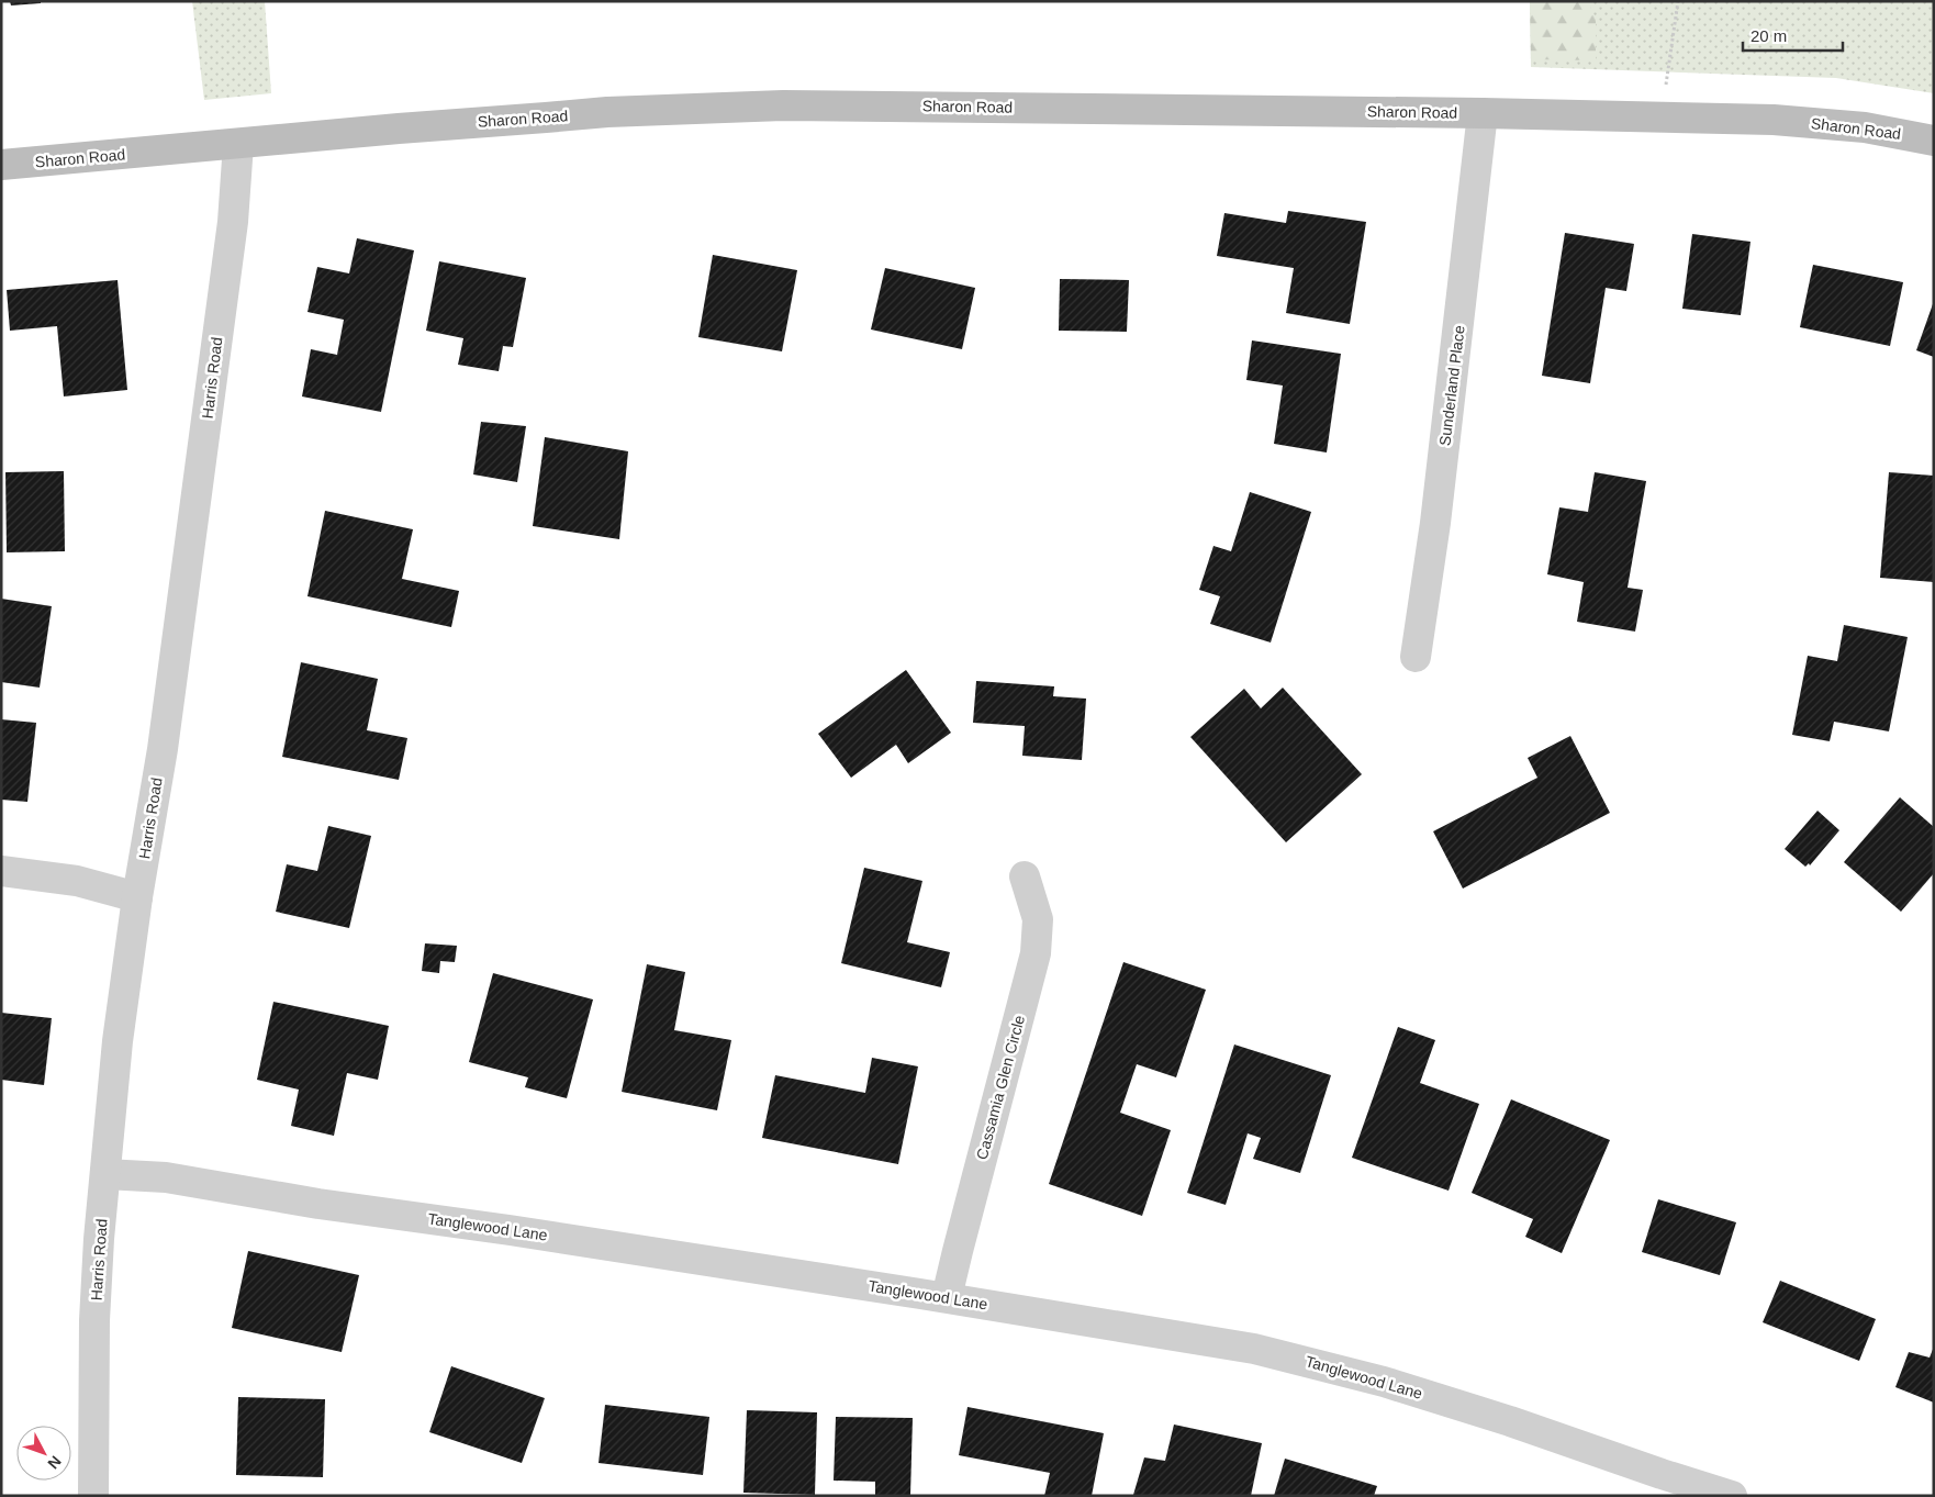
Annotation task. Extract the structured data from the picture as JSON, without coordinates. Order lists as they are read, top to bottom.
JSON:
{
  "streets": {
    "street": [
      "Sharon Road",
      "Harris Road",
      "Sunderland Place",
      "Cassamia Glen Circle",
      "Tanglewood Lane"
    ]
  },
  "crossings": [
    ["Sharon Road", "Harris Road"],
    ["Sharon Road", "Sunderland Place"],
    ["Harris Road", "Tanglewood Lane"],
    ["Cassamia Glen Circle", "Tanglewood Lane"]
  ],
  "scale_bar": "20 m",
  "north": "bottom right"
}
